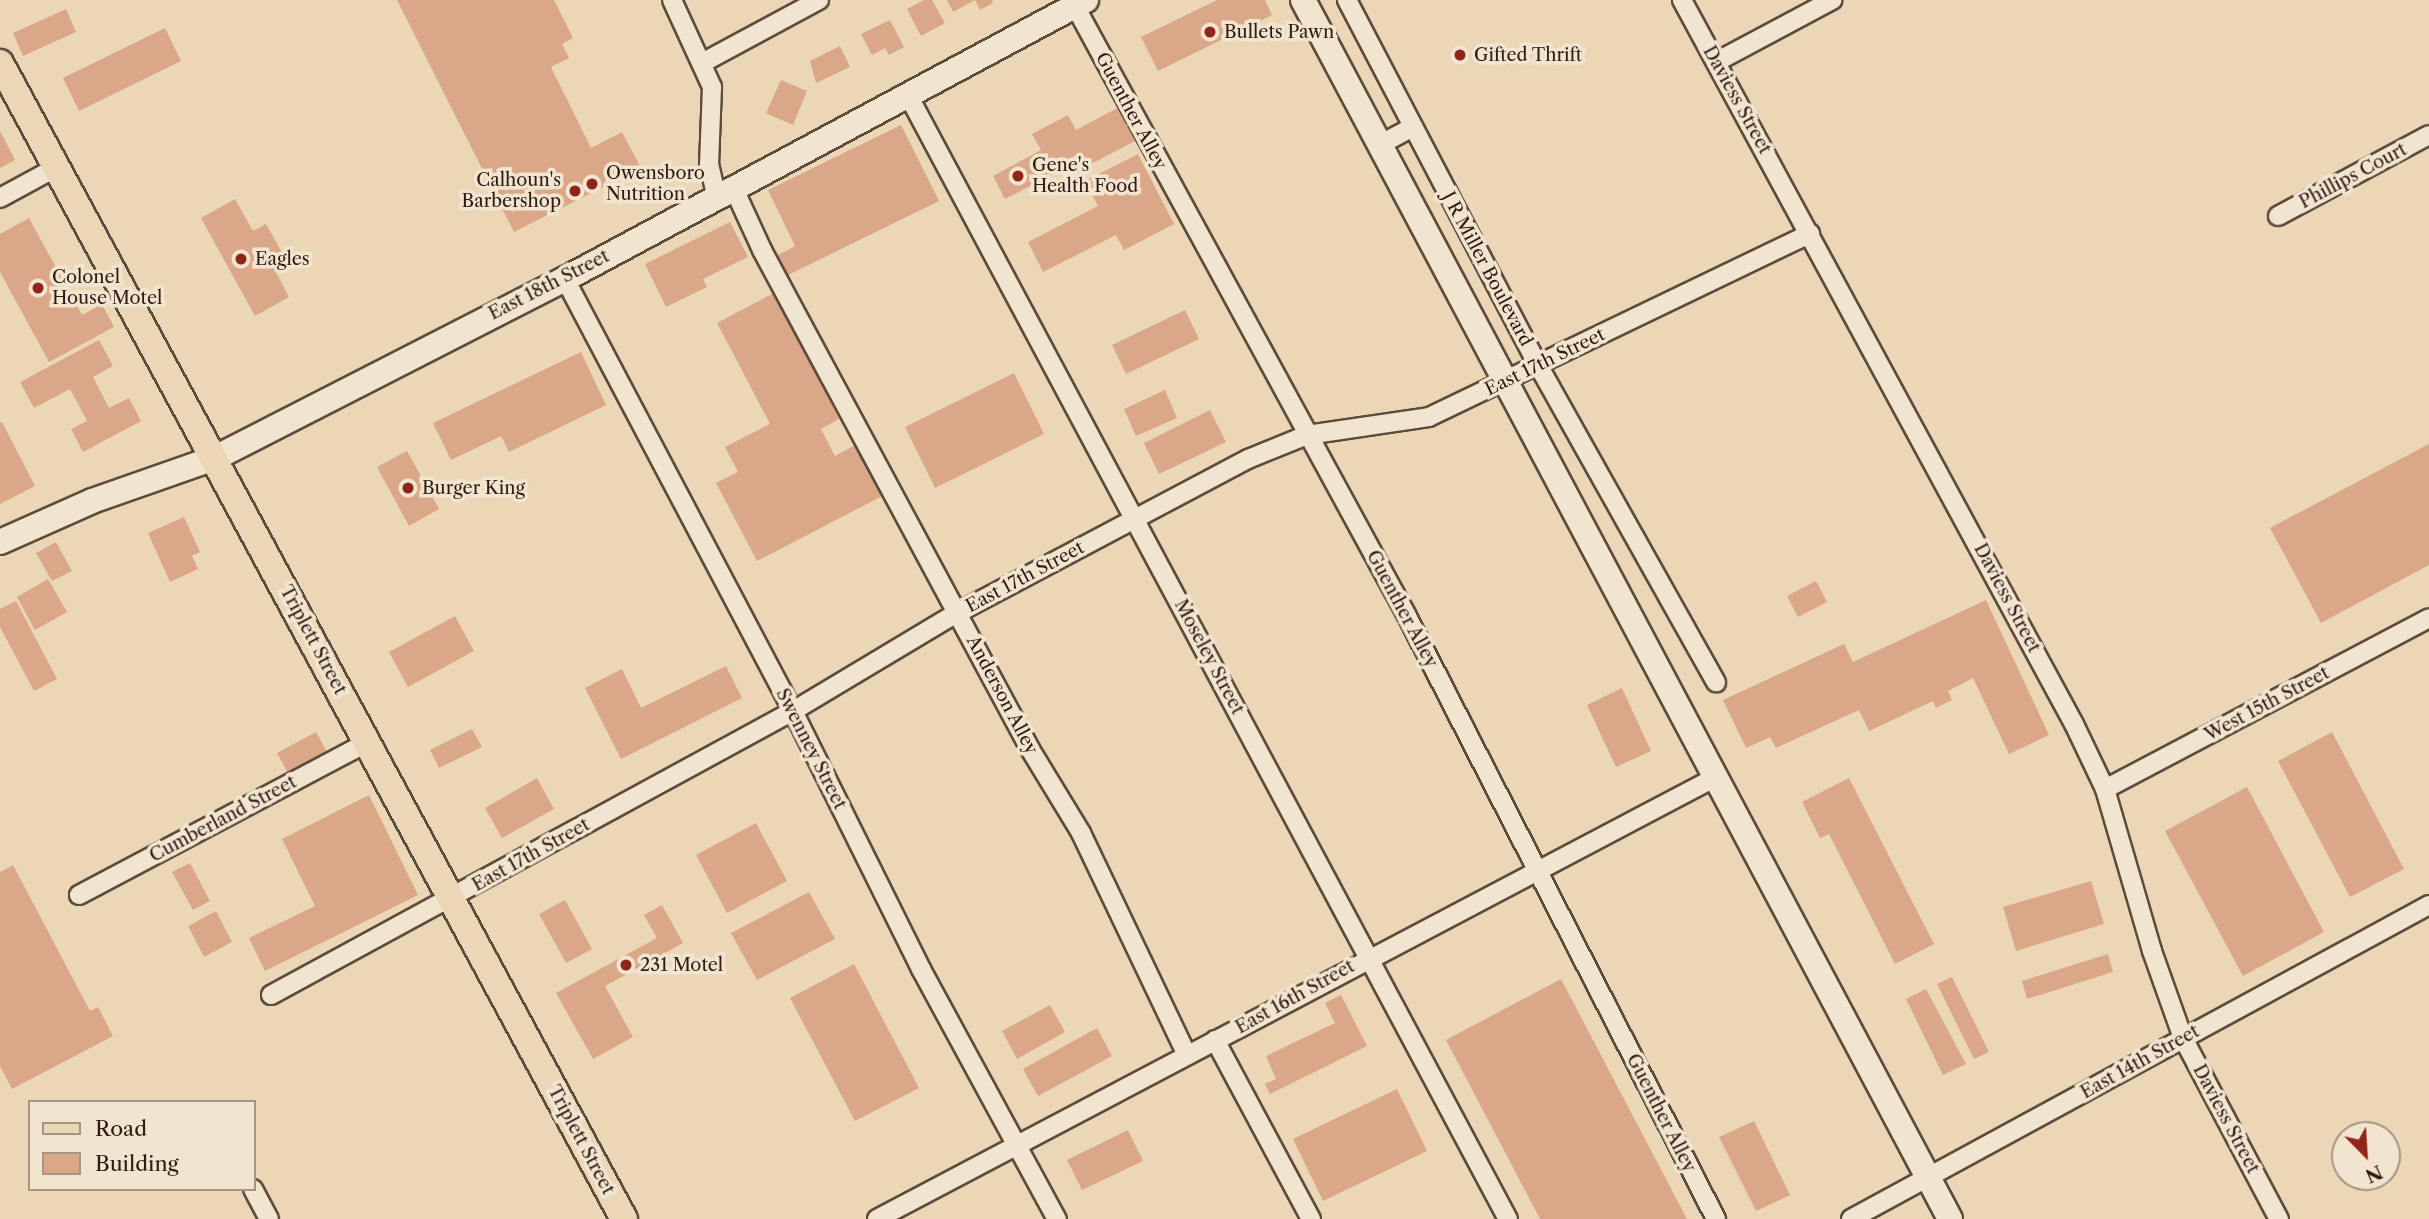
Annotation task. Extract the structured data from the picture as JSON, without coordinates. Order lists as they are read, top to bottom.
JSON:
{
  "streets": {
    "main road": ["Triplett Street"],
    "street": [
      "Daviess Street",
      "Guenther Alley",
      "Phillips Court",
      "J R Miller Boulevard",
      "East 18th Street",
      "East 17th Street",
      "Moseley Street",
      "Anderson Alley",
      "West 15th Street",
      "Swenney Street",
      "Cumberland Street",
      "East 16th Street",
      "East 14th Street"
    ]
  },
  "crossings": [
    ["Daviess Street", "East 17th Street"],
    ["Daviess Street", "West 15th Street"],
    ["Daviess Street", "East 14th Street"],
    ["Guenther Alley", "East 18th Street"],
    ["Guenther Alley", "East 17th Street"],
    ["Guenther Alley", "East 16th Street"],
    ["J R Miller Boulevard", "East 17th Street"],
    ["East 18th Street", "Triplett Street"],
    ["East 18th Street", "Moseley Street"],
    ["East 18th Street", "Anderson Alley"],
    ["East 18th Street", "Swenney Street"],
    ["East 17th Street", "Triplett Street"],
    ["East 17th Street", "Moseley Street"],
    ["East 17th Street", "Anderson Alley"],
    ["East 17th Street", "Swenney Street"],
    ["Triplett Street", "Cumberland Street"],
    ["Moseley Street", "East 16th Street"],
    ["Anderson Alley", "East 16th Street"],
    ["Swenney Street", "East 16th Street"]
  ],
  "places": [
    "Bullets Pawn",
    "Gifted Thrift",
    "Gene's Health Food",
    "Owensboro Nutrition",
    "Calhoun's Barbershop",
    "Eagles",
    "Colonel House Motel",
    "Burger King",
    "231 Motel"
  ],
  "legend": ["Road", "Building"],
  "north": "bottom right"
}
